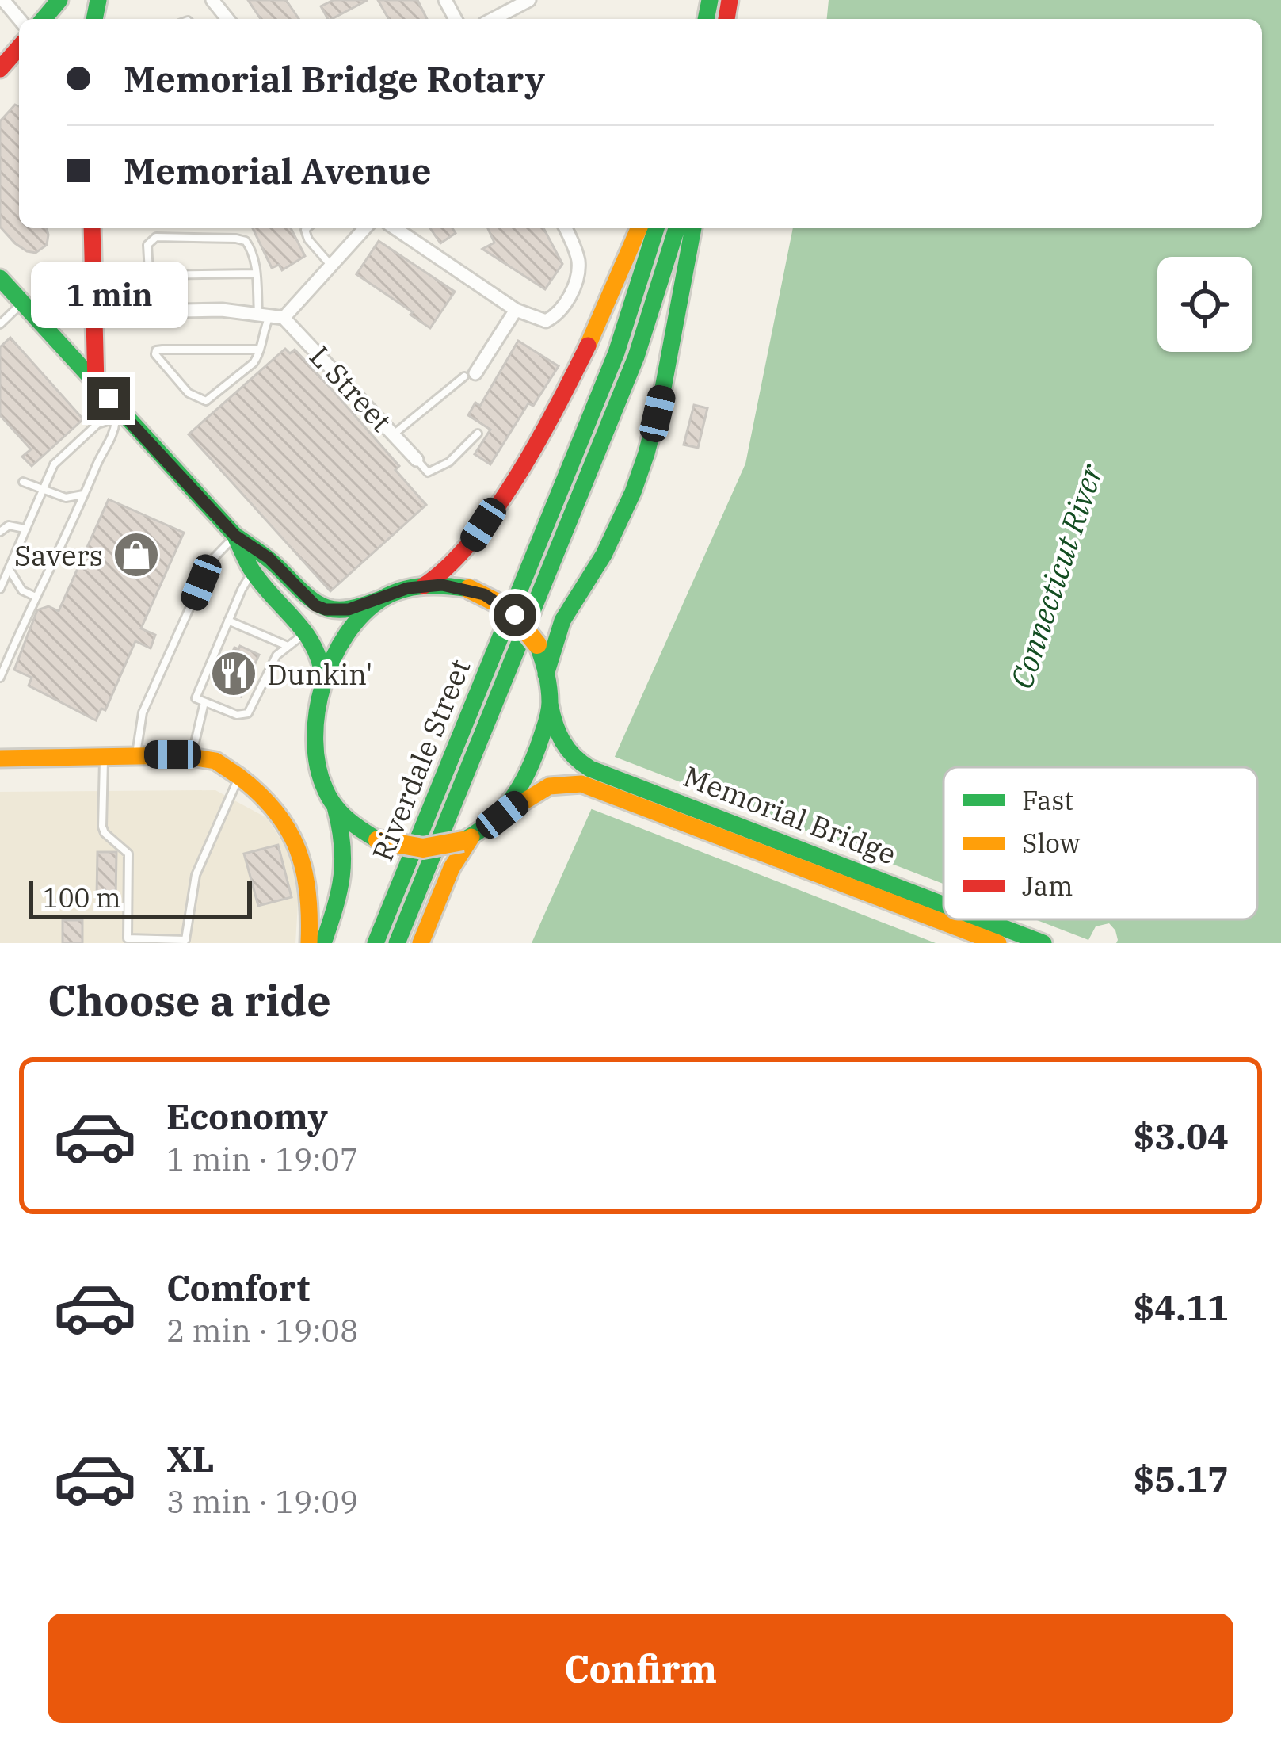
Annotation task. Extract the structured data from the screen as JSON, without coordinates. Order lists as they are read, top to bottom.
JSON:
{
  "streets": {
    "main road": ["Riverdale Street", "Memorial Bridge"],
    "street": ["L Street"]
  },
  "water": ["Connecticut River"],
  "places": {
    "shop": ["Savers"],
    "restaurant": ["Dunkin'"]
  },
  "legend": ["Fast", "Slow", "Jam"],
  "scale_bar": "100 m",
  "page": {
    "banner": ["Memorial Bridge Rotary", "Memorial Avenue"],
    "bubble": "1 min",
    "scale": "100 m",
    "heading": "Choose a ride",
    "list": [
      {
        "name": "Economy",
        "note": "1 min · 19:07",
        "value": "$3.04"
      },
      {
        "name": "Comfort",
        "note": "2 min · 19:08",
        "value": "$4.11"
      },
      {
        "name": "XL",
        "note": "3 min · 19:09",
        "value": "$5.17"
      }
    ],
    "buttons": "Confirm"
  }
}
